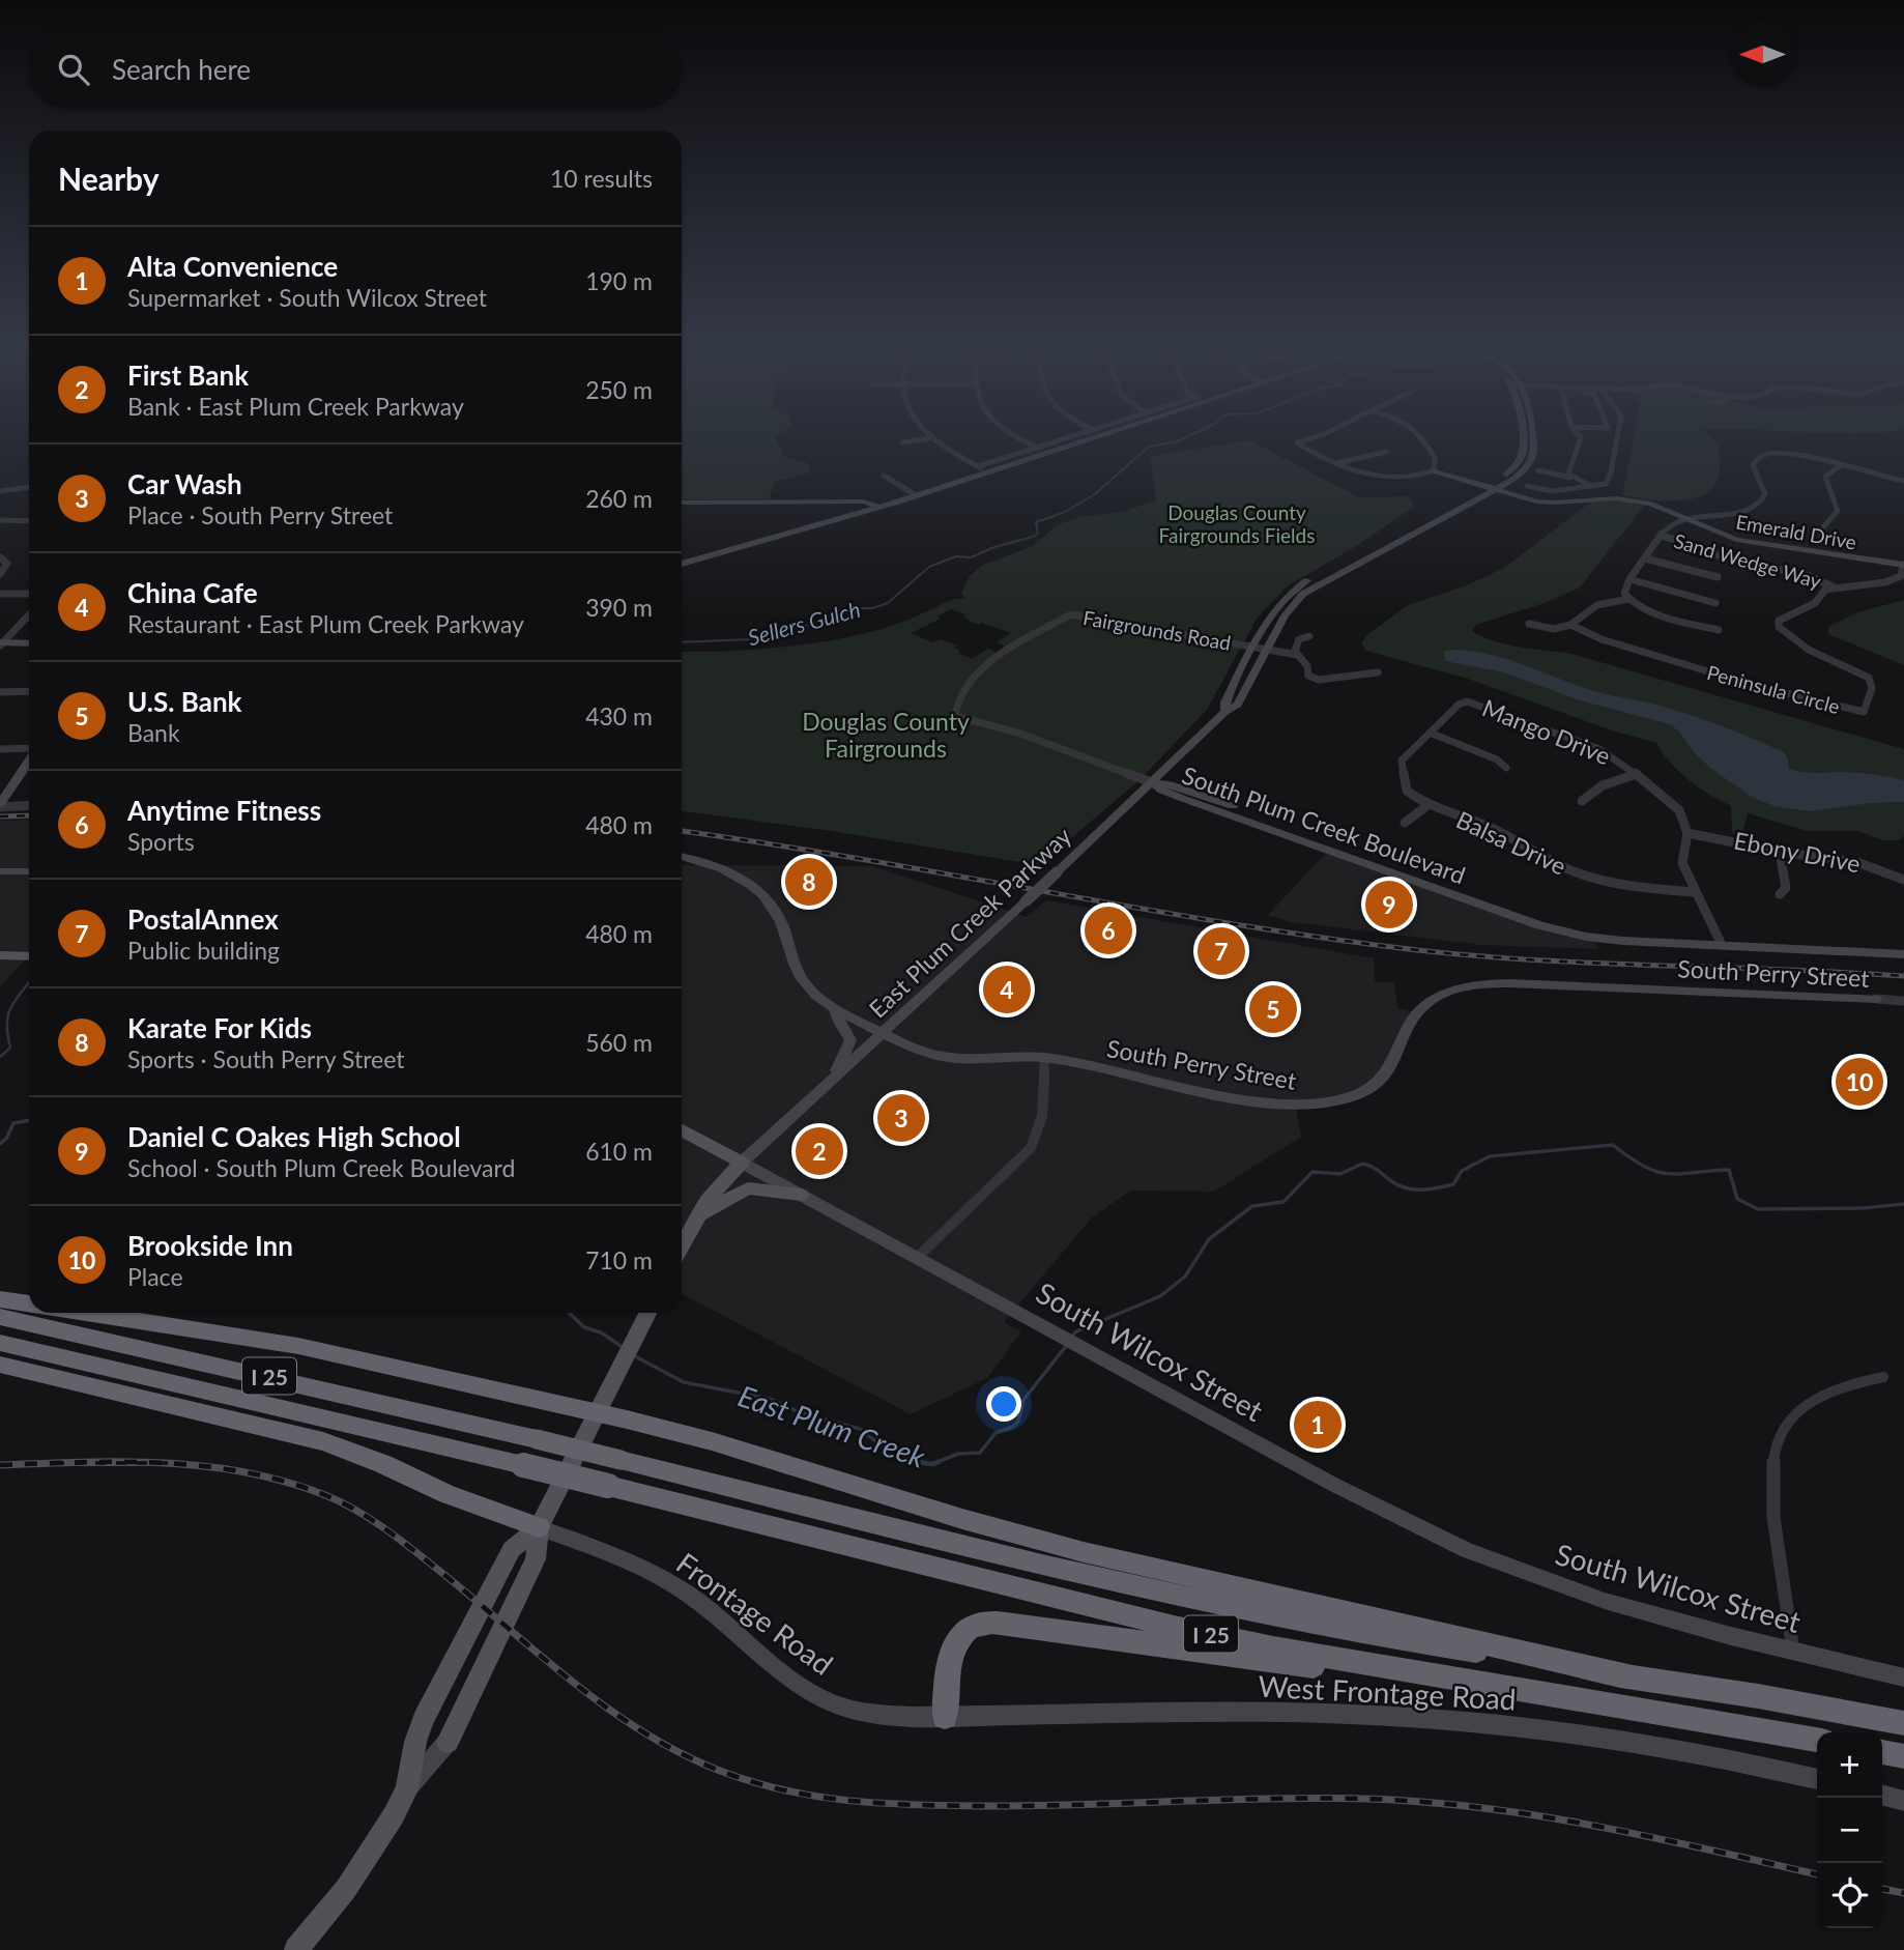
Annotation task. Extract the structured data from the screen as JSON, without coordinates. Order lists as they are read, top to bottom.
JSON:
{
  "streets": {
    "highway": ["I 25"],
    "main road": [
      "Emerald Drive",
      "South Plum Creek Boulevard",
      "East Plum Creek Parkway",
      "South Perry Street",
      "South Wilcox Street",
      "Frontage Road",
      "West Frontage Road"
    ],
    "street": [
      "Sand Wedge Way",
      "Fairgrounds Road",
      "Peninsula Circle",
      "Mango Drive",
      "Balsa Drive",
      "Ebony Drive"
    ]
  },
  "crossings": [
    ["Emerald Drive", "East Plum Creek Parkway"],
    ["Sand Wedge Way", "Peninsula Circle"],
    ["Fairgrounds Road", "South Plum Creek Boulevard"],
    ["Fairgrounds Road", "East Plum Creek Parkway"],
    ["Mango Drive", "Balsa Drive"],
    ["Mango Drive", "Ebony Drive"],
    ["South Plum Creek Boulevard", "East Plum Creek Parkway"],
    ["East Plum Creek Parkway", "South Perry Street"],
    ["East Plum Creek Parkway", "South Wilcox Street"],
    ["Frontage Road", "West Frontage Road"]
  ],
  "water": ["Sellers Gulch", "East Plum Creek"],
  "parks": ["Douglas County Fairgrounds Fields", "Douglas County Fairgrounds"],
  "north": "left",
  "page": {
    "search": "Search here",
    "heading": ["Nearby", "10 results"],
    "list": [
      {
        "mark": "1",
        "name": "Alta Convenience",
        "note": "Supermarket · South Wilcox Street",
        "value": "190 m"
      },
      {
        "mark": "2",
        "name": "First Bank",
        "note": "Bank · East Plum Creek Parkway",
        "value": "250 m"
      },
      {
        "mark": "3",
        "name": "Car Wash",
        "note": "Place · South Perry Street",
        "value": "260 m"
      },
      {
        "mark": "4",
        "name": "China Cafe",
        "note": "Restaurant · East Plum Creek Parkway",
        "value": "390 m"
      },
      {
        "mark": "5",
        "name": "U.S. Bank",
        "note": "Bank",
        "value": "430 m"
      },
      {
        "mark": "6",
        "name": "Anytime Fitness",
        "note": "Sports",
        "value": "480 m"
      },
      {
        "mark": "7",
        "name": "PostalAnnex",
        "note": "Public building",
        "value": "480 m"
      },
      {
        "mark": "8",
        "name": "Karate For Kids",
        "note": "Sports · South Perry Street",
        "value": "560 m"
      },
      {
        "mark": "9",
        "name": "Daniel C Oakes High School",
        "note": "School · South Plum Creek Boulevard",
        "value": "610 m"
      },
      {
        "mark": "10",
        "name": "Brookside Inn",
        "note": "Place",
        "value": "710 m"
      }
    ],
    "pins": [
      "8",
      "9",
      "6",
      "7",
      "4",
      "5",
      "10",
      "3",
      "2",
      "1"
    ],
    "map_buttons": ["+", "−"]
  }
}
